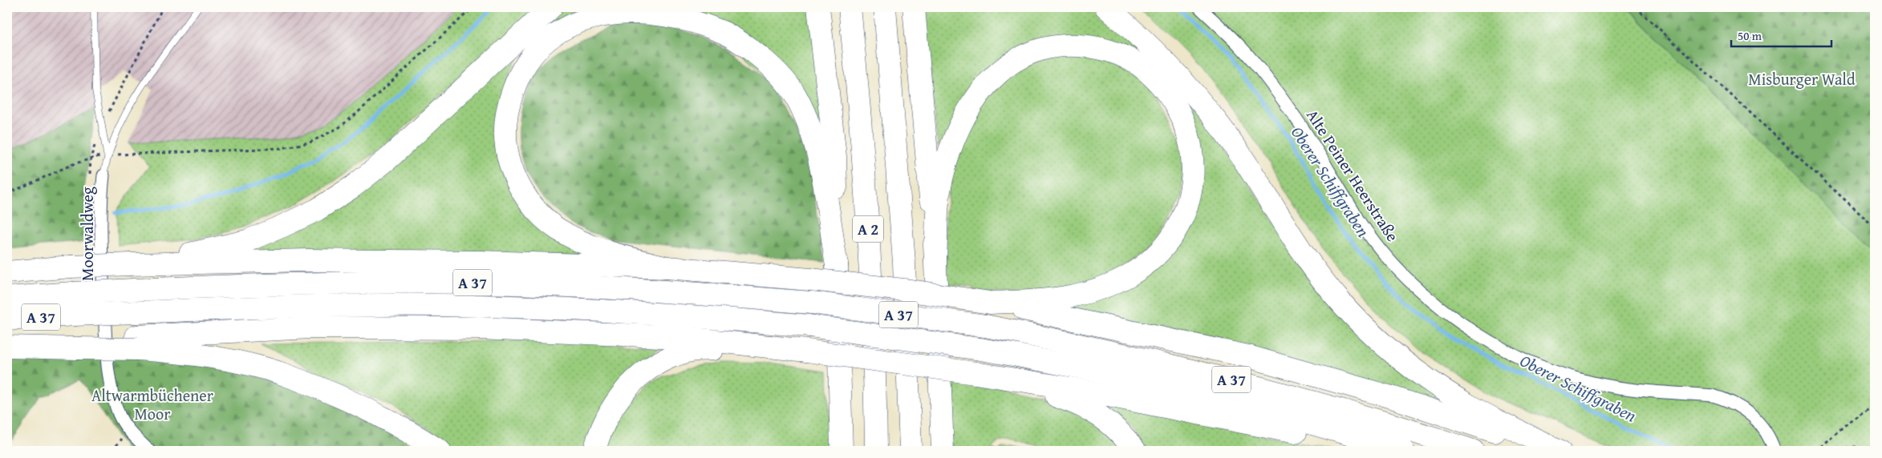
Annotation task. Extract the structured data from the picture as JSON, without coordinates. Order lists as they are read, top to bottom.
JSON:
{
  "streets": {
    "highway": ["A 2", "A 37"],
    "street": ["Alte Peiner Heerstraße", "Moorwaldweg"]
  },
  "water": ["Oberer Schiffgraben"],
  "parks": ["Misburger Wald", "Altwarmbüchener Moor"],
  "scale_bar": "50 m"
}
